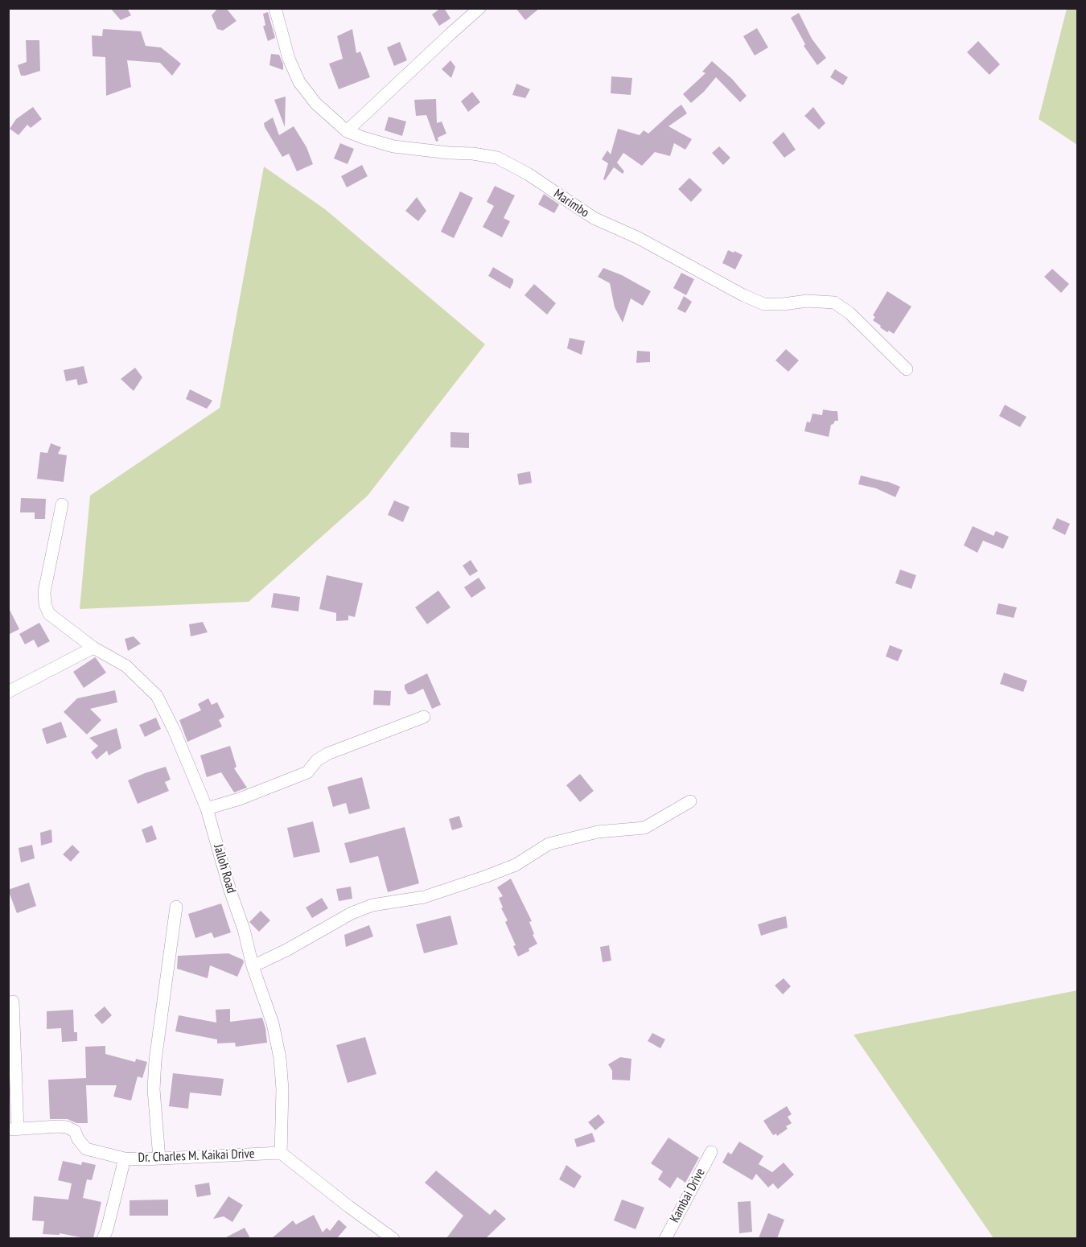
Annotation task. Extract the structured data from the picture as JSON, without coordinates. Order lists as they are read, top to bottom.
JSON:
{
  "streets": {
    "street": [
      "Marimbo",
      "Jalloh Road",
      "Dr. Charles M. Kaikai Drive",
      "Kambai Drive"
    ]
  },
  "crossings": [
    ["Jalloh Road", "Dr. Charles M. Kaikai Drive"]
  ]
}
